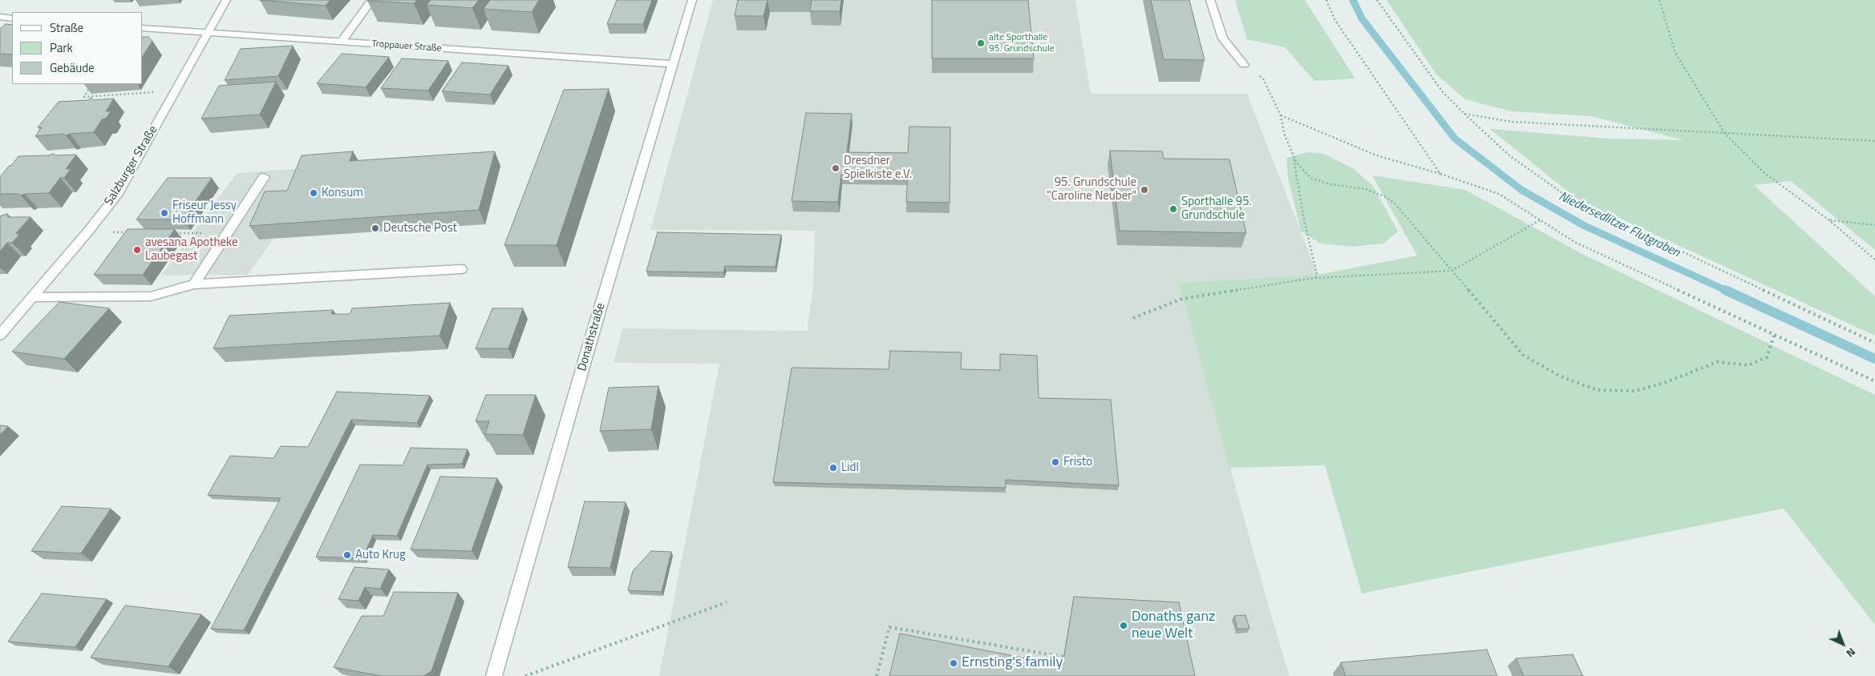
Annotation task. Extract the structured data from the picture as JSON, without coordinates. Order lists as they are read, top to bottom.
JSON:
{
  "streets": {
    "street": ["Troppauer Straße", "Salzburger Straße", "Donathstraße"]
  },
  "crossings": [
    ["Troppauer Straße", "Salzburger Straße"],
    ["Troppauer Straße", "Donathstraße"]
  ],
  "water": ["Niedersedlitzer Flutgraben"],
  "places": [
    "alte Sporthalle 95. Grundschule",
    "Dresdner Spielkiste e.V.",
    "95. Grundschule \"Caroline Neuber\"",
    "Konsum",
    "Sporthalle 95. Grundschule",
    "Friseur Jessy Hoffmann",
    "Deutsche Post",
    "avesana Apotheke Laubegast",
    "Fristo",
    "Lidl",
    "Auto Krug",
    "Donaths ganz neue Welt",
    "Ernsting's family"
  ],
  "legend": ["Straße", "Park", "Gebäude"],
  "north": "bottom right"
}
